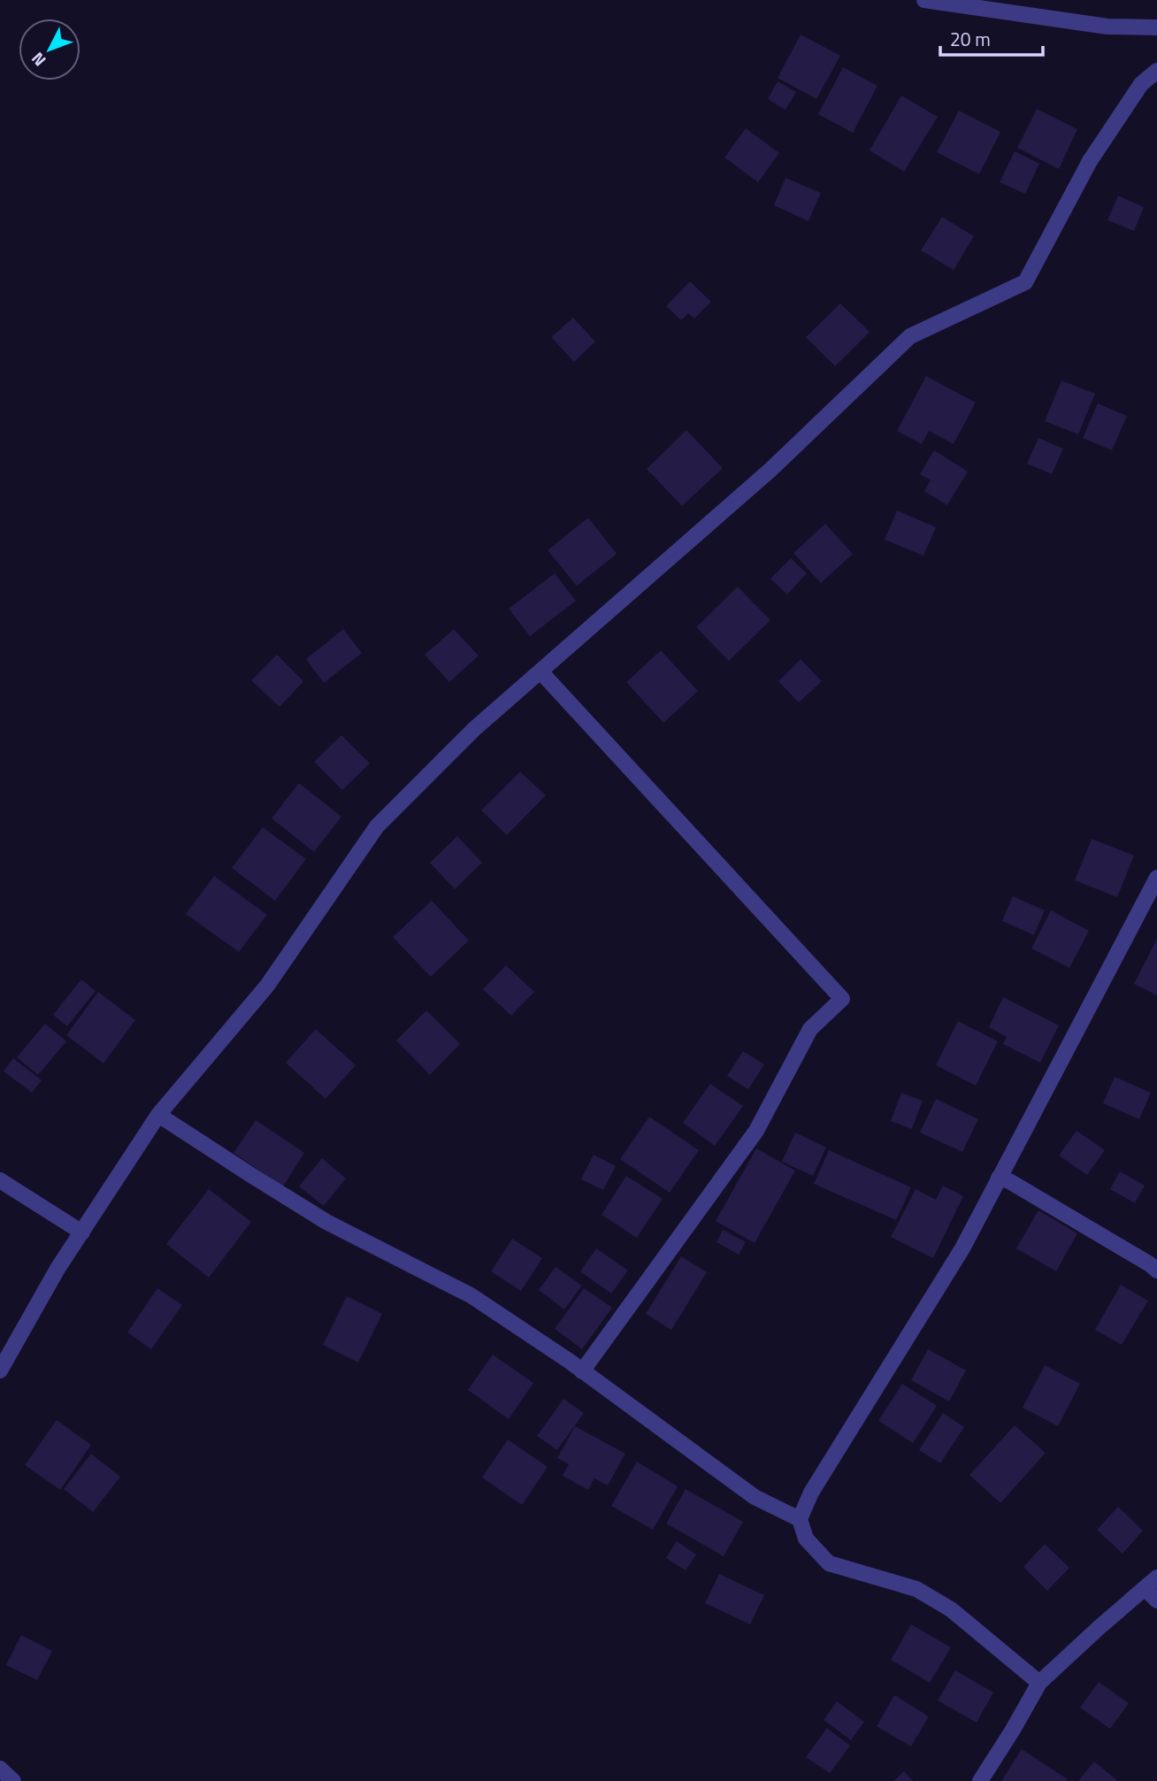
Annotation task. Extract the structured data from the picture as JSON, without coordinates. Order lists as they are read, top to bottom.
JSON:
{
  "scale_bar": "20 m",
  "north": "bottom left"
}
